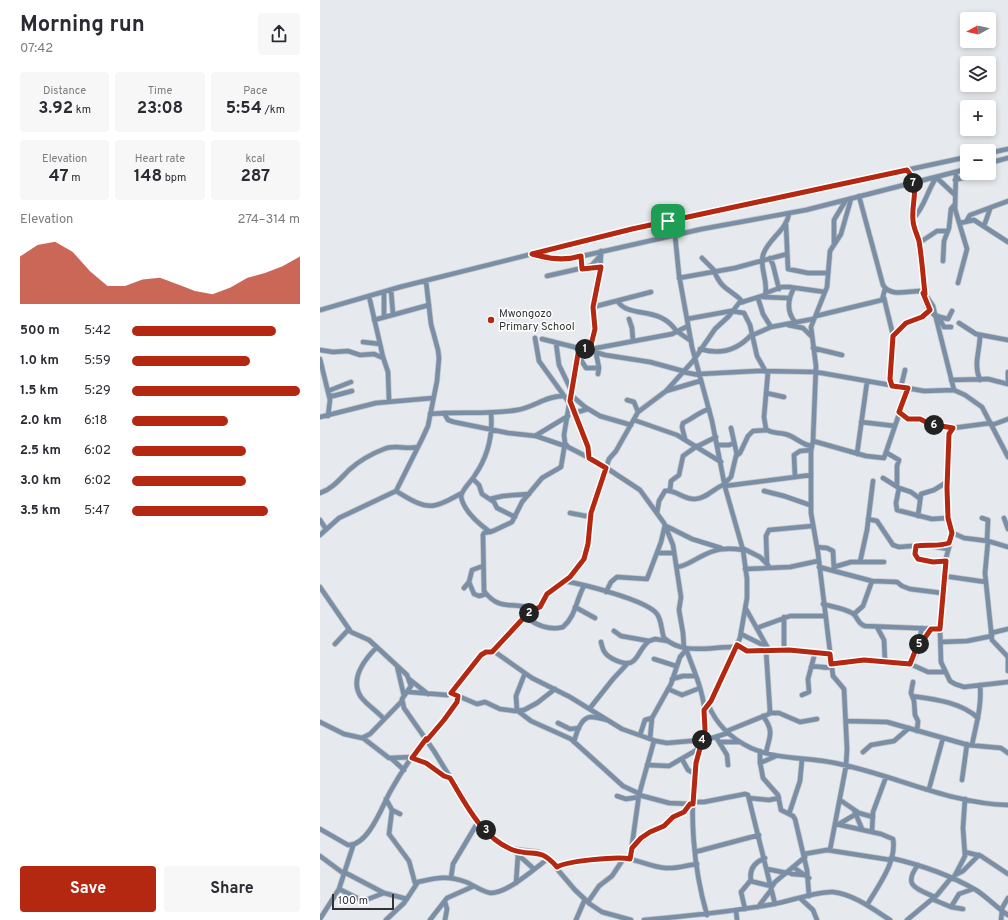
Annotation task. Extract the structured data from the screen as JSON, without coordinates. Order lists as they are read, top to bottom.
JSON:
{
  "places": ["Mwongozo Primary School"],
  "scale_bar": "100 m",
  "north": "left",
  "page": {
    "heading": ["Morning run", "07:42"],
    "map_buttons": ["+", "−"],
    "stats": [
      ["Distance", "3.92 km"],
      ["Time", "23:08"],
      ["Pace", "5:54 /km"],
      ["Elevation", "47 m"],
      ["Heart rate", "148 bpm"],
      ["kcal", "287"]
    ],
    "pins": [
      "7",
      "1",
      "6",
      "2",
      "5",
      "4",
      "3"
    ],
    "chart": ["Elevation", "274–314 m"],
    "list": [
      {
        "name": "500 m",
        "note": "5:42"
      },
      {
        "name": "1.0 km",
        "note": "5:59"
      },
      {
        "name": "1.5 km",
        "note": "5:29"
      },
      {
        "name": "2.0 km",
        "note": "6:18"
      },
      {
        "name": "2.5 km",
        "note": "6:02"
      },
      {
        "name": "3.0 km",
        "note": "6:02"
      },
      {
        "name": "3.5 km",
        "note": "5:47"
      }
    ],
    "buttons": ["Save", "Share"],
    "scale": "100 m"
  }
}
